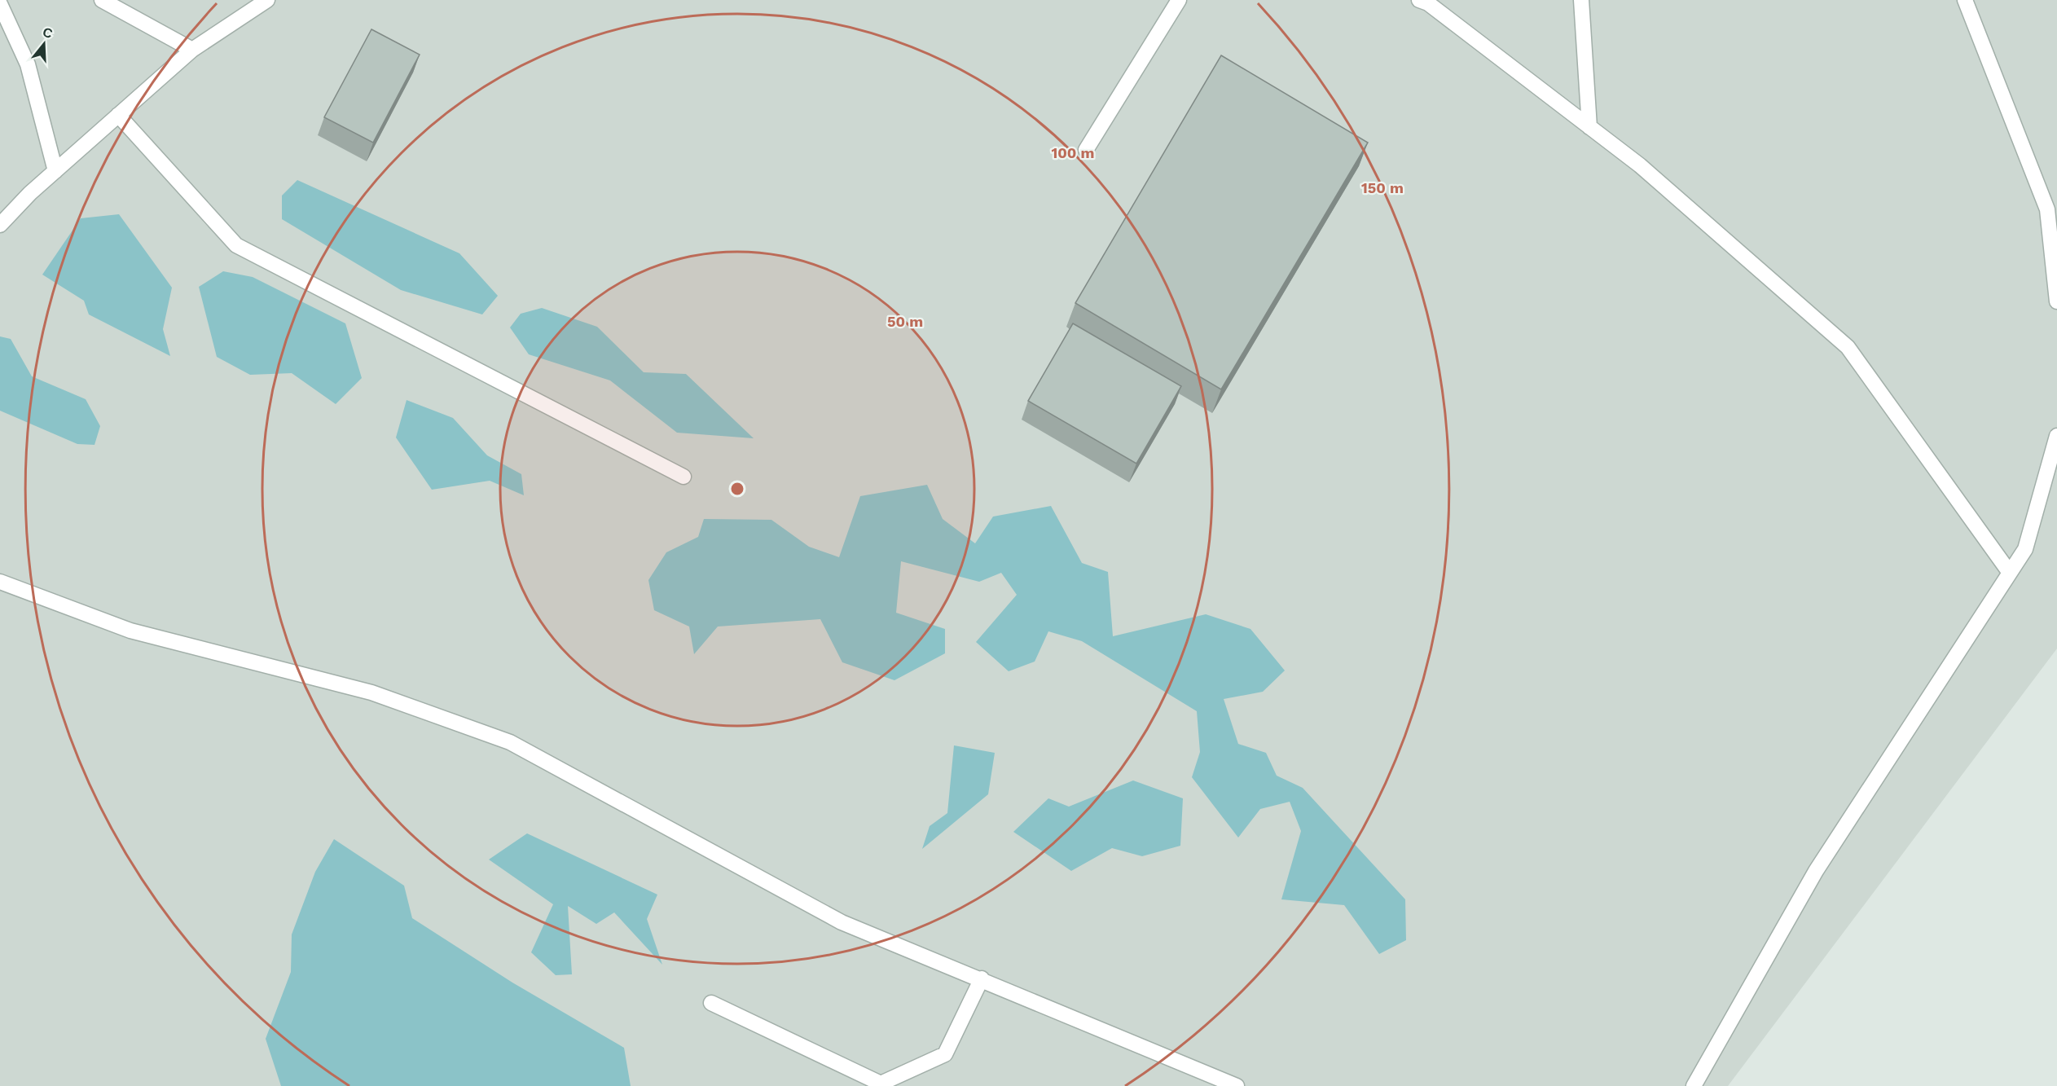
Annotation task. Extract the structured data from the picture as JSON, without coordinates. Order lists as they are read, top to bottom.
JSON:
{
  "north": "top",
  "rings": ["100 m", "150 m", "50 m"]
}
